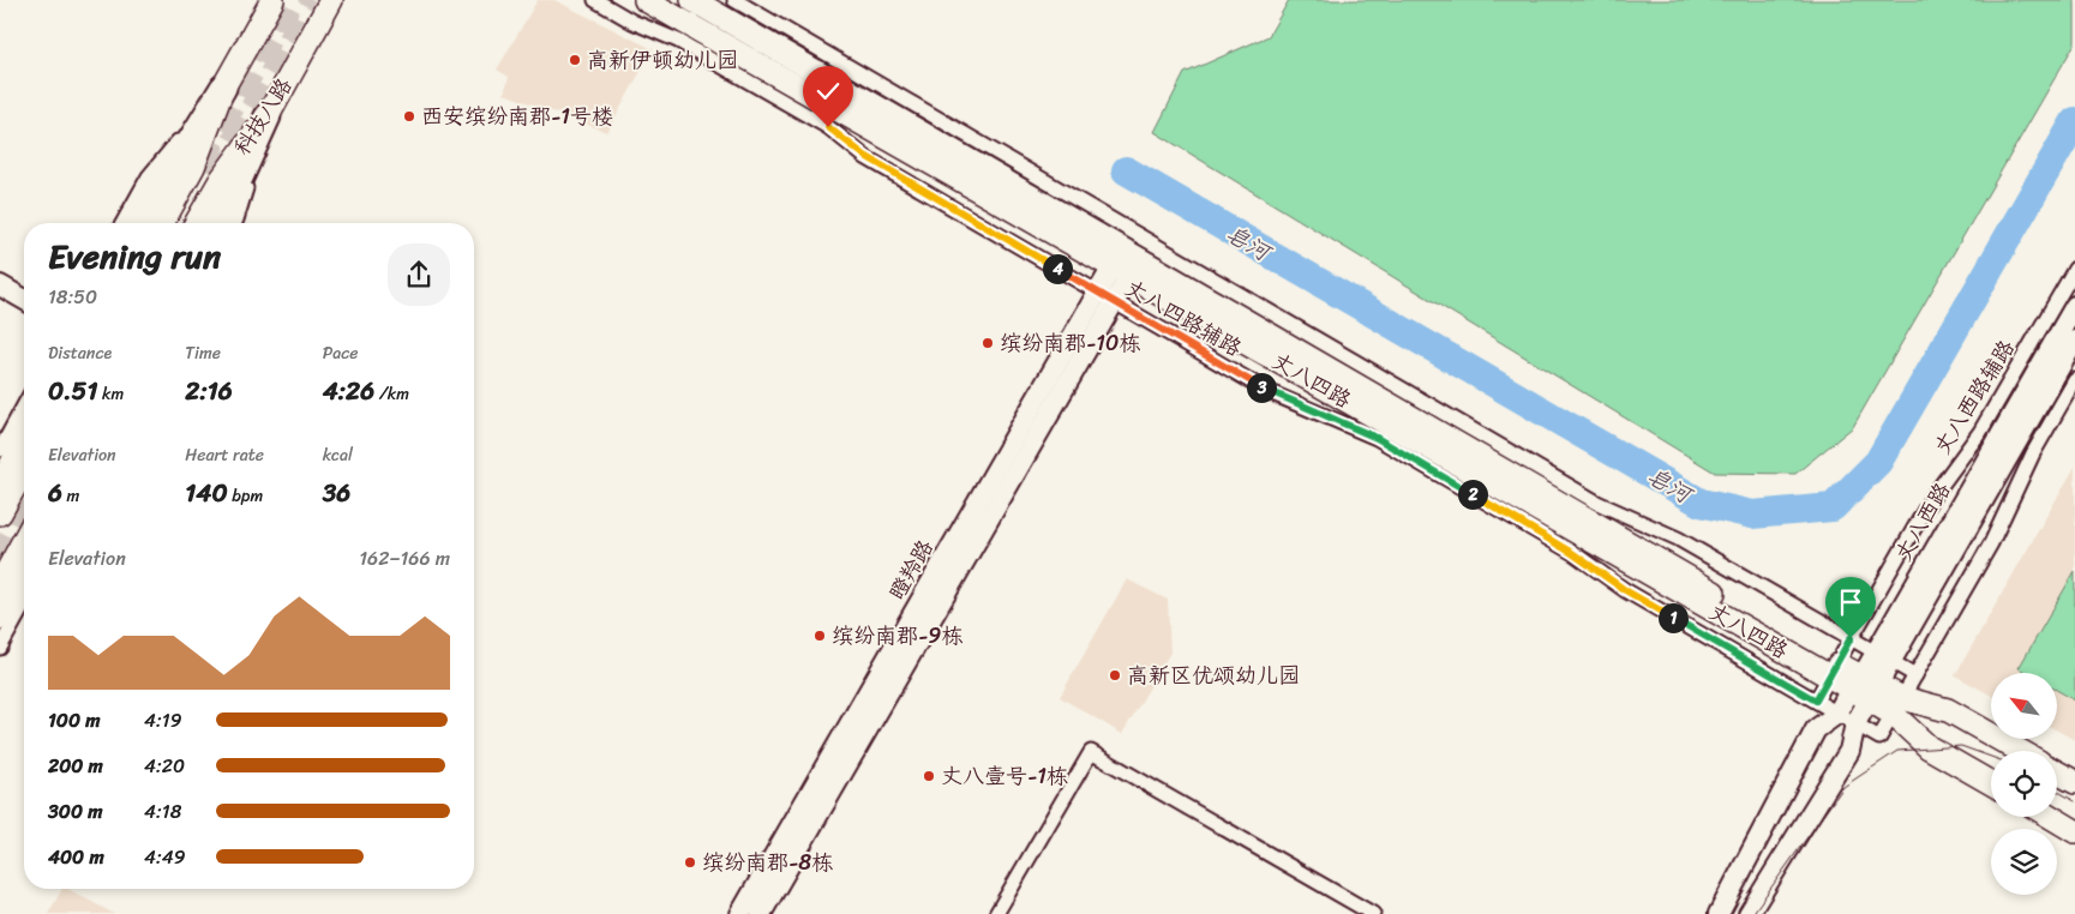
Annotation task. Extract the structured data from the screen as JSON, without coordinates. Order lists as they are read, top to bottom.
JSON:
{
  "streets": {
    "main road": ["科技八路", "丈八四路"],
    "street": [
      "丈八四路辅路",
      "丈八西路辅路",
      "丈八西路",
      "瞪羚路"
    ]
  },
  "crossings": [
    ["丈八四路辅路", "丈八四路"],
    ["丈八四路辅路", "丈八西路辅路"],
    ["丈八四路辅路", "丈八西路"],
    ["丈八四路辅路", "瞪羚路"],
    ["丈八四路", "丈八西路辅路"],
    ["丈八四路", "丈八西路"],
    ["丈八四路", "瞪羚路"]
  ],
  "water": ["皂河"],
  "places": [
    "高新伊顿幼儿园",
    "西安缤纷南郡-1号楼",
    "缤纷南郡-10栋",
    "缤纷南郡-9栋",
    "高新区优颂幼儿园",
    "丈八壹号-1栋",
    "缤纷南郡-8栋"
  ],
  "north": "top left",
  "page": {
    "heading": ["Evening run", "18:50"],
    "pins": [
      "4",
      "3",
      "2",
      "1"
    ],
    "stats": [
      ["Distance", "0.51 km"],
      ["Time", "2:16"],
      ["Pace", "4:26 /km"],
      ["Elevation", "6 m"],
      ["Heart rate", "140 bpm"],
      ["kcal", "36"]
    ],
    "chart": ["Elevation", "162–166 m"],
    "list": [
      {
        "name": "100 m",
        "note": "4:19"
      },
      {
        "name": "200 m",
        "note": "4:20"
      },
      {
        "name": "300 m",
        "note": "4:18"
      },
      {
        "name": "400 m",
        "note": "4:49"
      }
    ]
  }
}
